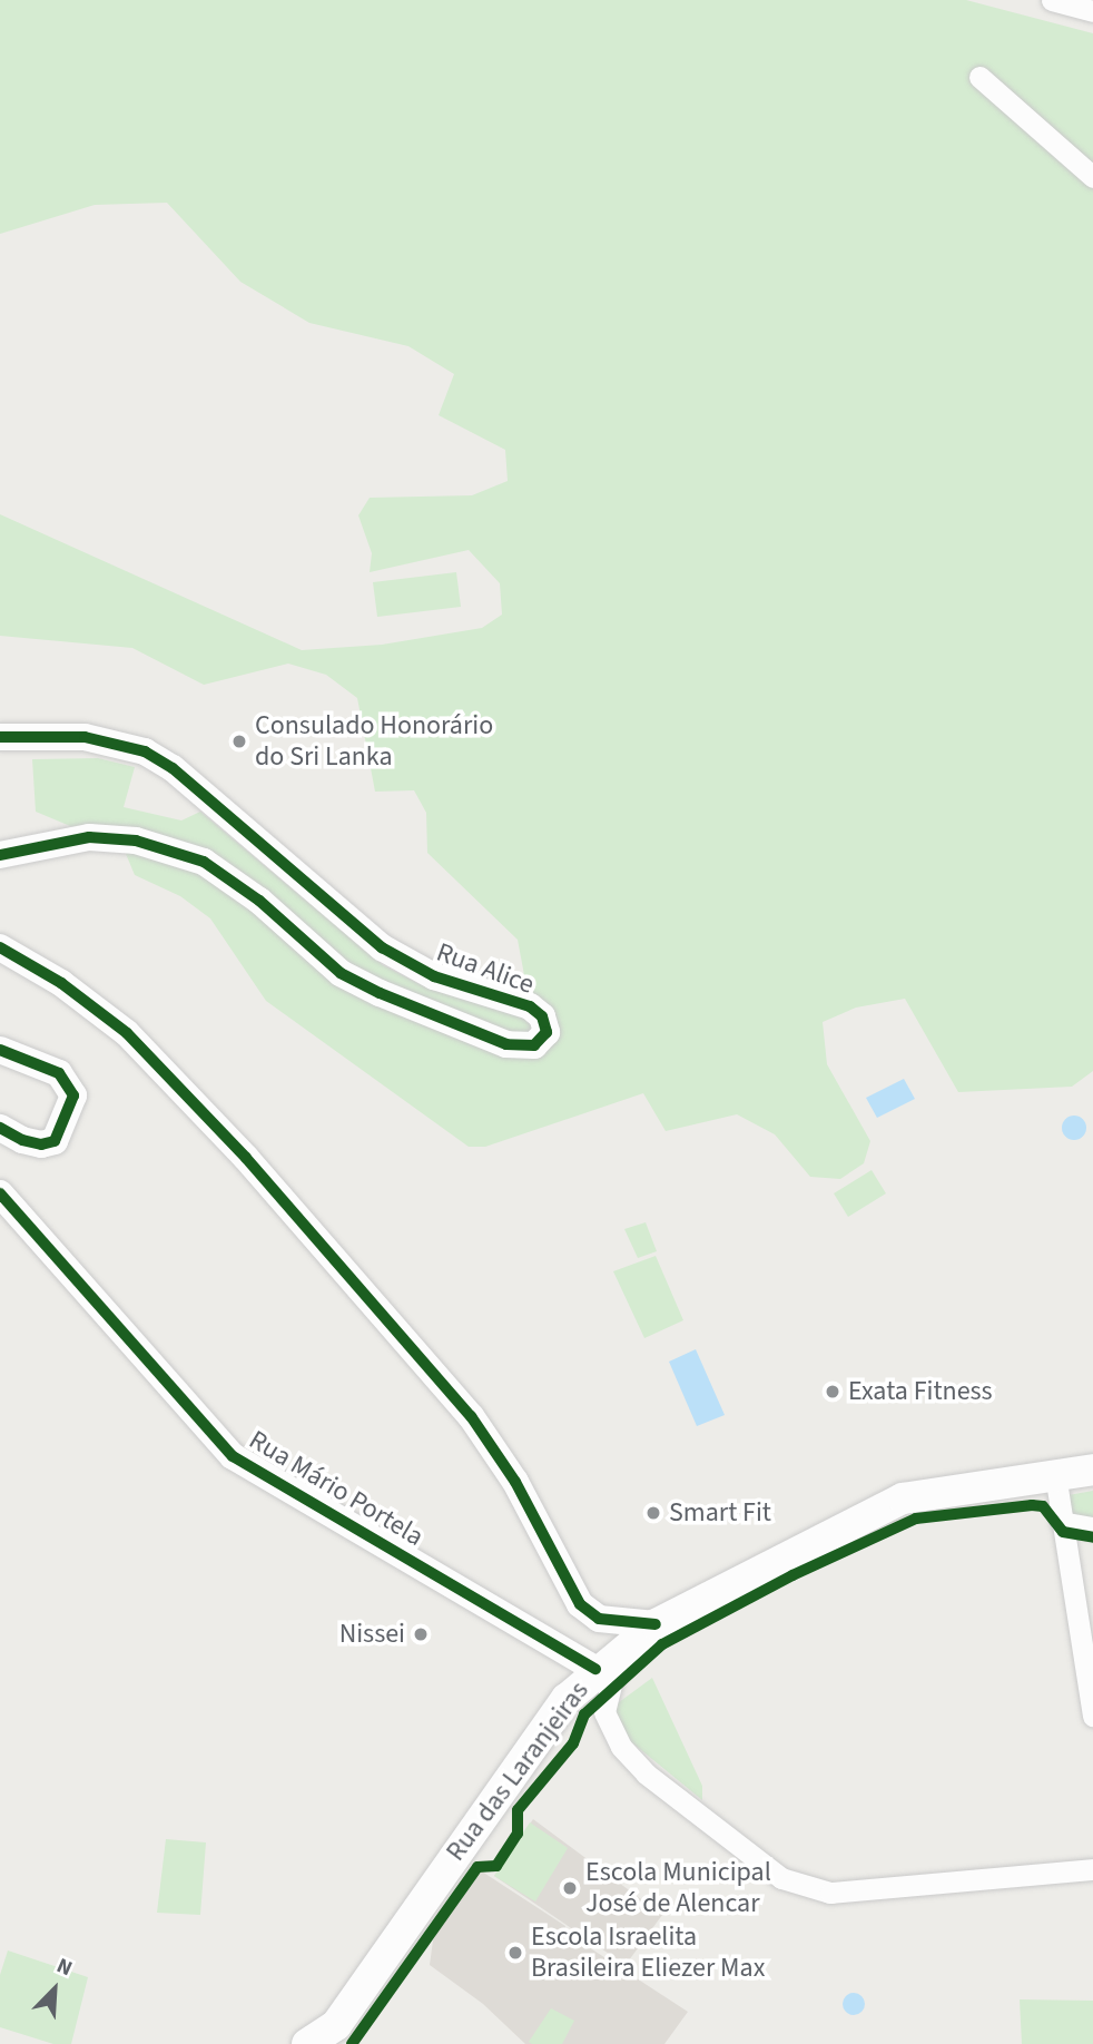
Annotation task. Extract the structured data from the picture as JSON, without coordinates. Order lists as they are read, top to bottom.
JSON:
{
  "streets": {
    "main road": ["Rua das Laranjeiras"],
    "street": ["Rua Alice", "Rua Mário Portela"]
  },
  "crossings": [
    ["Rua Mário Portela", "Rua das Laranjeiras"]
  ],
  "places": [
    "Consulado Honorário do Sri Lanka",
    "Exata Fitness",
    "Smart Fit",
    "Nissei",
    "Escola Municipal José de Alencar",
    "Escola Israelita Brasileira Eliezer Max"
  ],
  "north": "top right"
}
